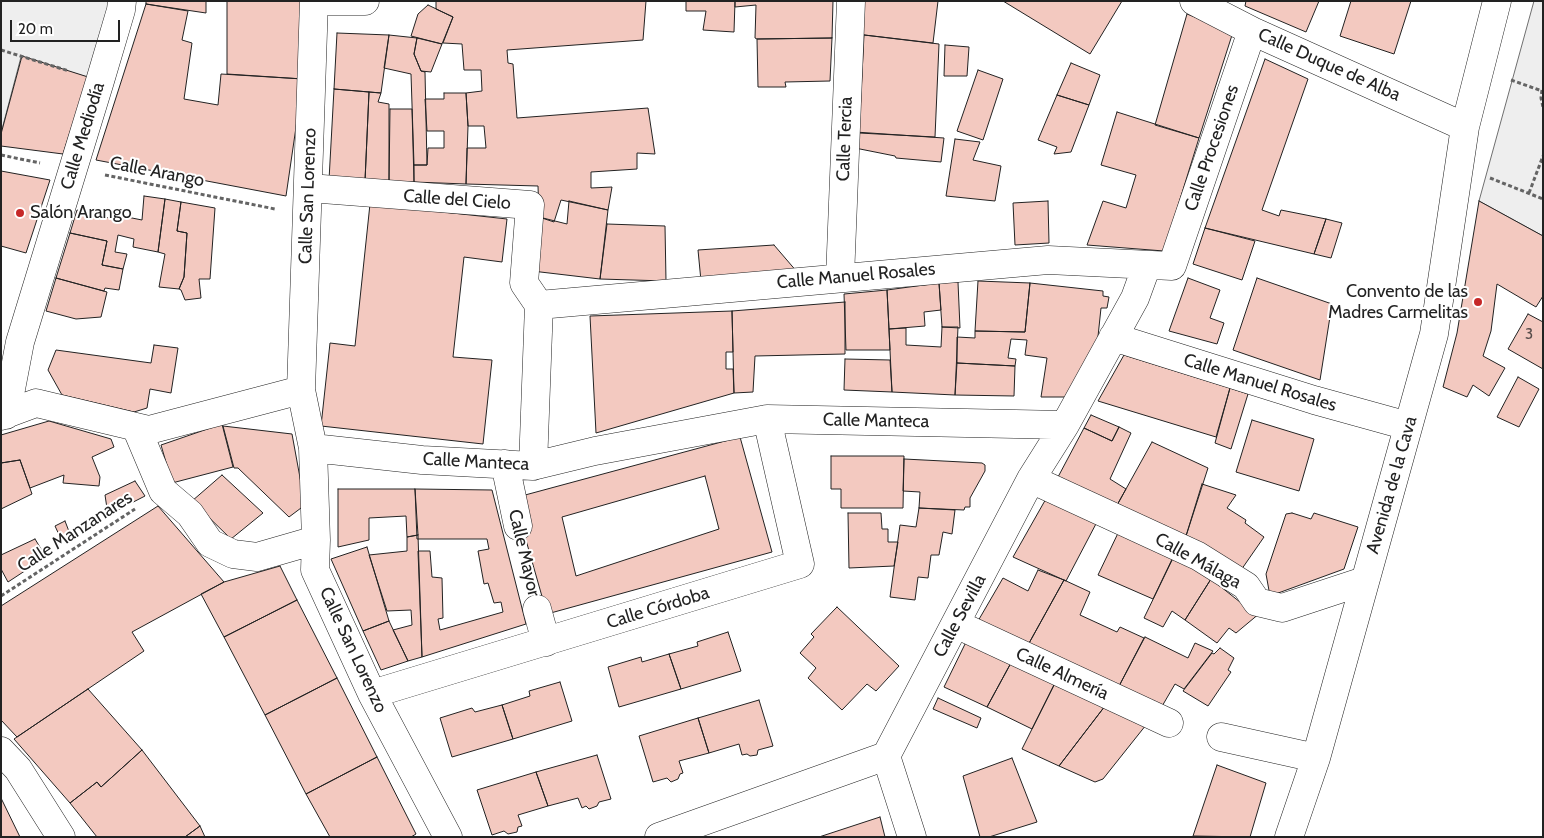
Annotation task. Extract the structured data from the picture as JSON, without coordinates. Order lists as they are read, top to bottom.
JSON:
{
  "streets": {
    "street": [
      "Calle Duque de Alba",
      "Calle Mediodía",
      "Calle Tercia",
      "Calle Procesiones",
      "Calle San Lorenzo",
      "Calle del Cielo",
      "Calle Manuel Rosales",
      "Calle Manteca",
      "Avenida de la Cava",
      "Calle Mayor",
      "Calle Málaga",
      "Calle Córdoba",
      "Calle Sevilla",
      "Calle Almería"
    ],
    "path": ["Calle Arango", "Calle Manzanares"]
  },
  "crossings": [
    ["Calle Duque de Alba", "Calle Procesiones"],
    ["Calle Duque de Alba", "Avenida de la Cava"],
    ["Calle Mediodía", "Calle Arango"],
    ["Calle Tercia", "Calle Manuel Rosales"],
    ["Calle Procesiones", "Calle Manuel Rosales"],
    ["Calle Procesiones", "Calle Sevilla"],
    ["Calle Arango", "Calle San Lorenzo"],
    ["Calle San Lorenzo", "Calle del Cielo"],
    ["Calle San Lorenzo", "Calle Manteca"],
    ["Calle San Lorenzo", "Calle Córdoba"],
    ["Calle del Cielo", "Calle Manuel Rosales"],
    ["Calle Manuel Rosales", "Avenida de la Cava"],
    ["Calle Manuel Rosales", "Calle Sevilla"],
    ["Calle Manteca", "Calle Mayor"],
    ["Calle Manteca", "Calle Córdoba"],
    ["Calle Manteca", "Calle Sevilla"],
    ["Avenida de la Cava", "Calle Málaga"],
    ["Calle Mayor", "Calle Córdoba"],
    ["Calle Málaga", "Calle Sevilla"],
    ["Calle Sevilla", "Calle Almería"]
  ],
  "places": ["Salón Arango", "Convento de las Madres Carmelitas"],
  "house_numbers": ["3"],
  "scale_bar": "20 m"
}
